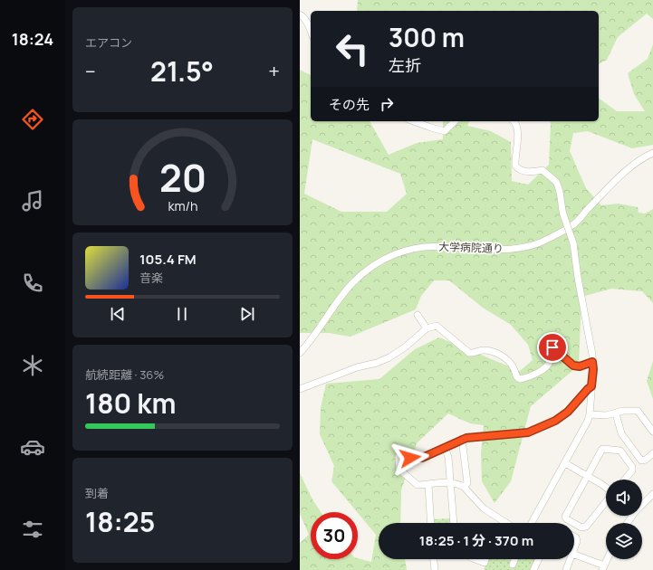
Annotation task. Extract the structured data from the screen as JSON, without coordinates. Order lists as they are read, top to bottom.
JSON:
{
  "streets": {
    "street": ["大学病院通り"]
  },
  "page": {
    "tabs": "18:24",
    "tile": [
      "エアコン",
      ["航続距離 · 36%", "180 km"],
      ["到着", "18:25"]
    ],
    "turn": ["300 m", "左折"],
    "heat": ["−", "21.5°", "+"],
    "then": "その先",
    "song": ["105.4 FM", "音楽"],
    "limit": "30",
    "trip": "18:25 · 1 分 · 370 m",
    "gauge": ["20", "km/h"]
  }
}
